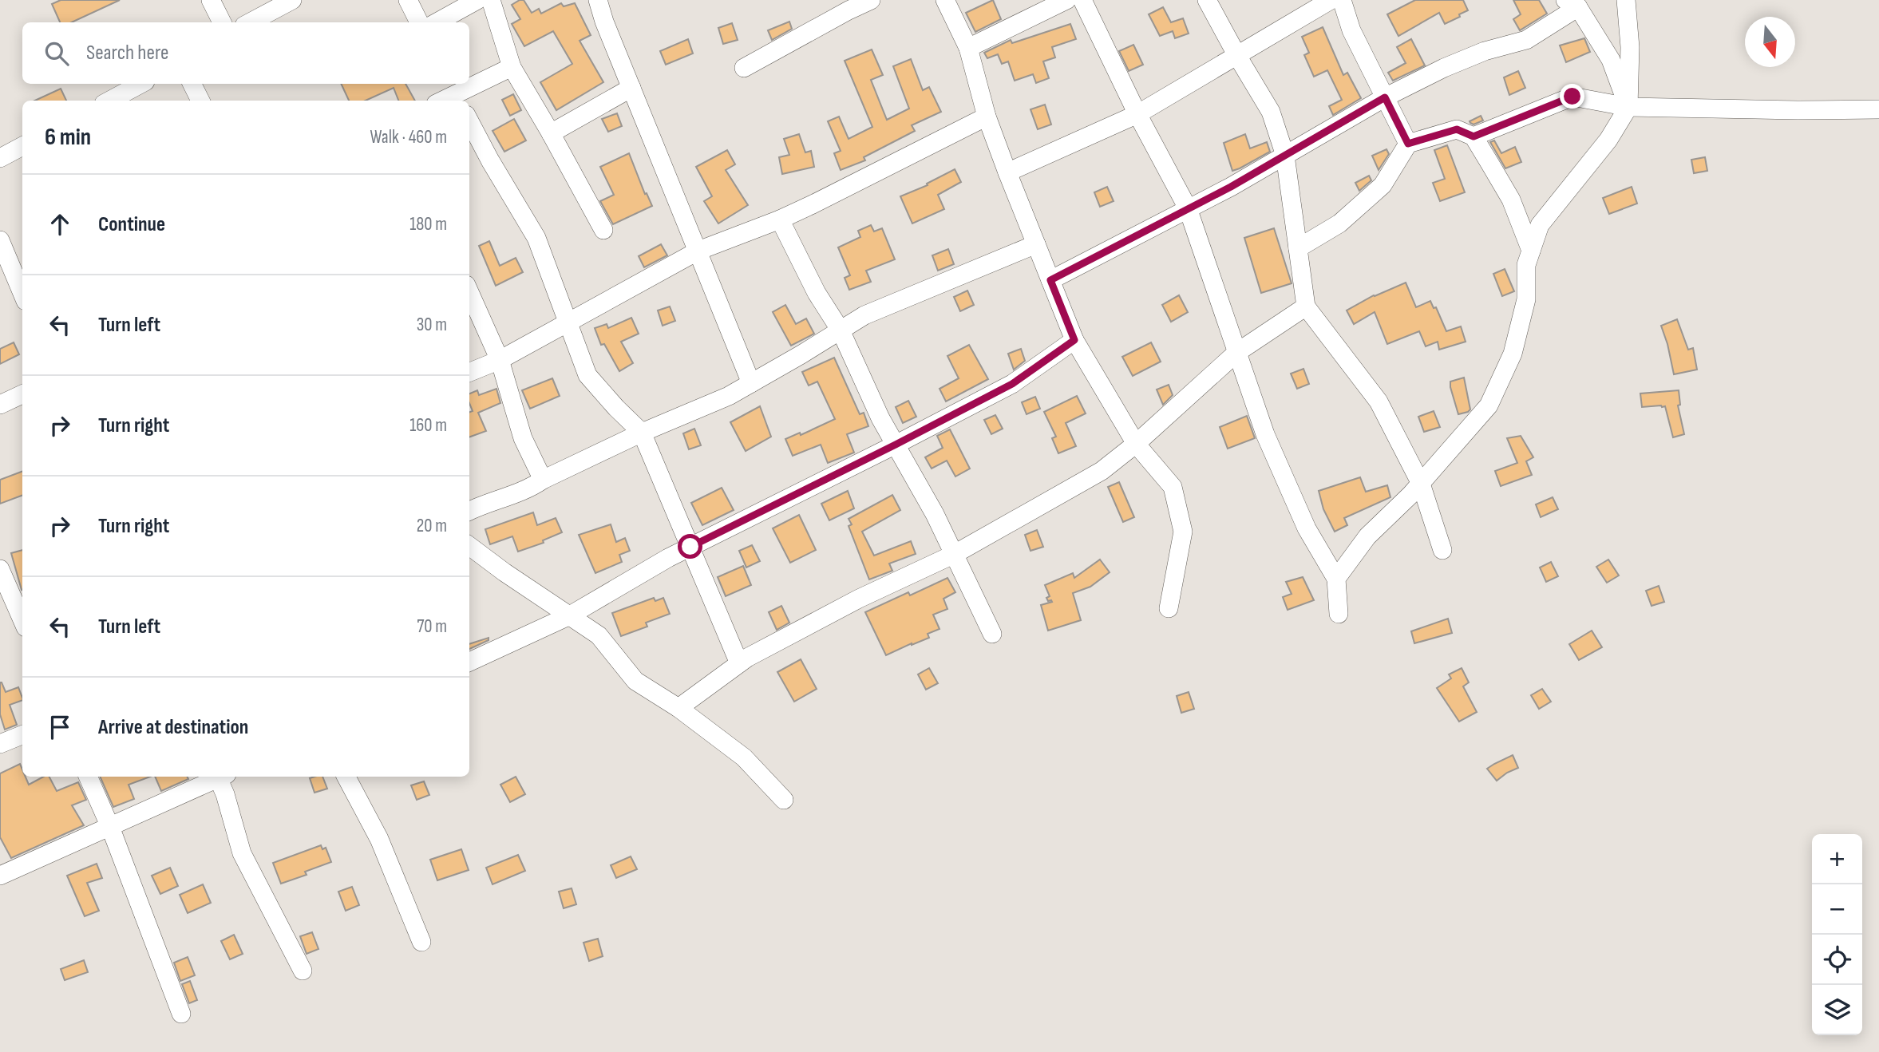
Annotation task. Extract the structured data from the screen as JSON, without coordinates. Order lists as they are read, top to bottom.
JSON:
{
  "north": "bottom",
  "page": {
    "search": "Search here",
    "heading": ["6 min", "Walk · 460 m"],
    "list": [
      ["Continue", "180 m"],
      ["Turn left", "30 m"],
      ["Turn right", "160 m"],
      ["Turn right", "20 m"],
      ["Turn left", "70 m"],
      "Arrive at destination"
    ],
    "map_buttons": ["+", "−"]
  }
}
